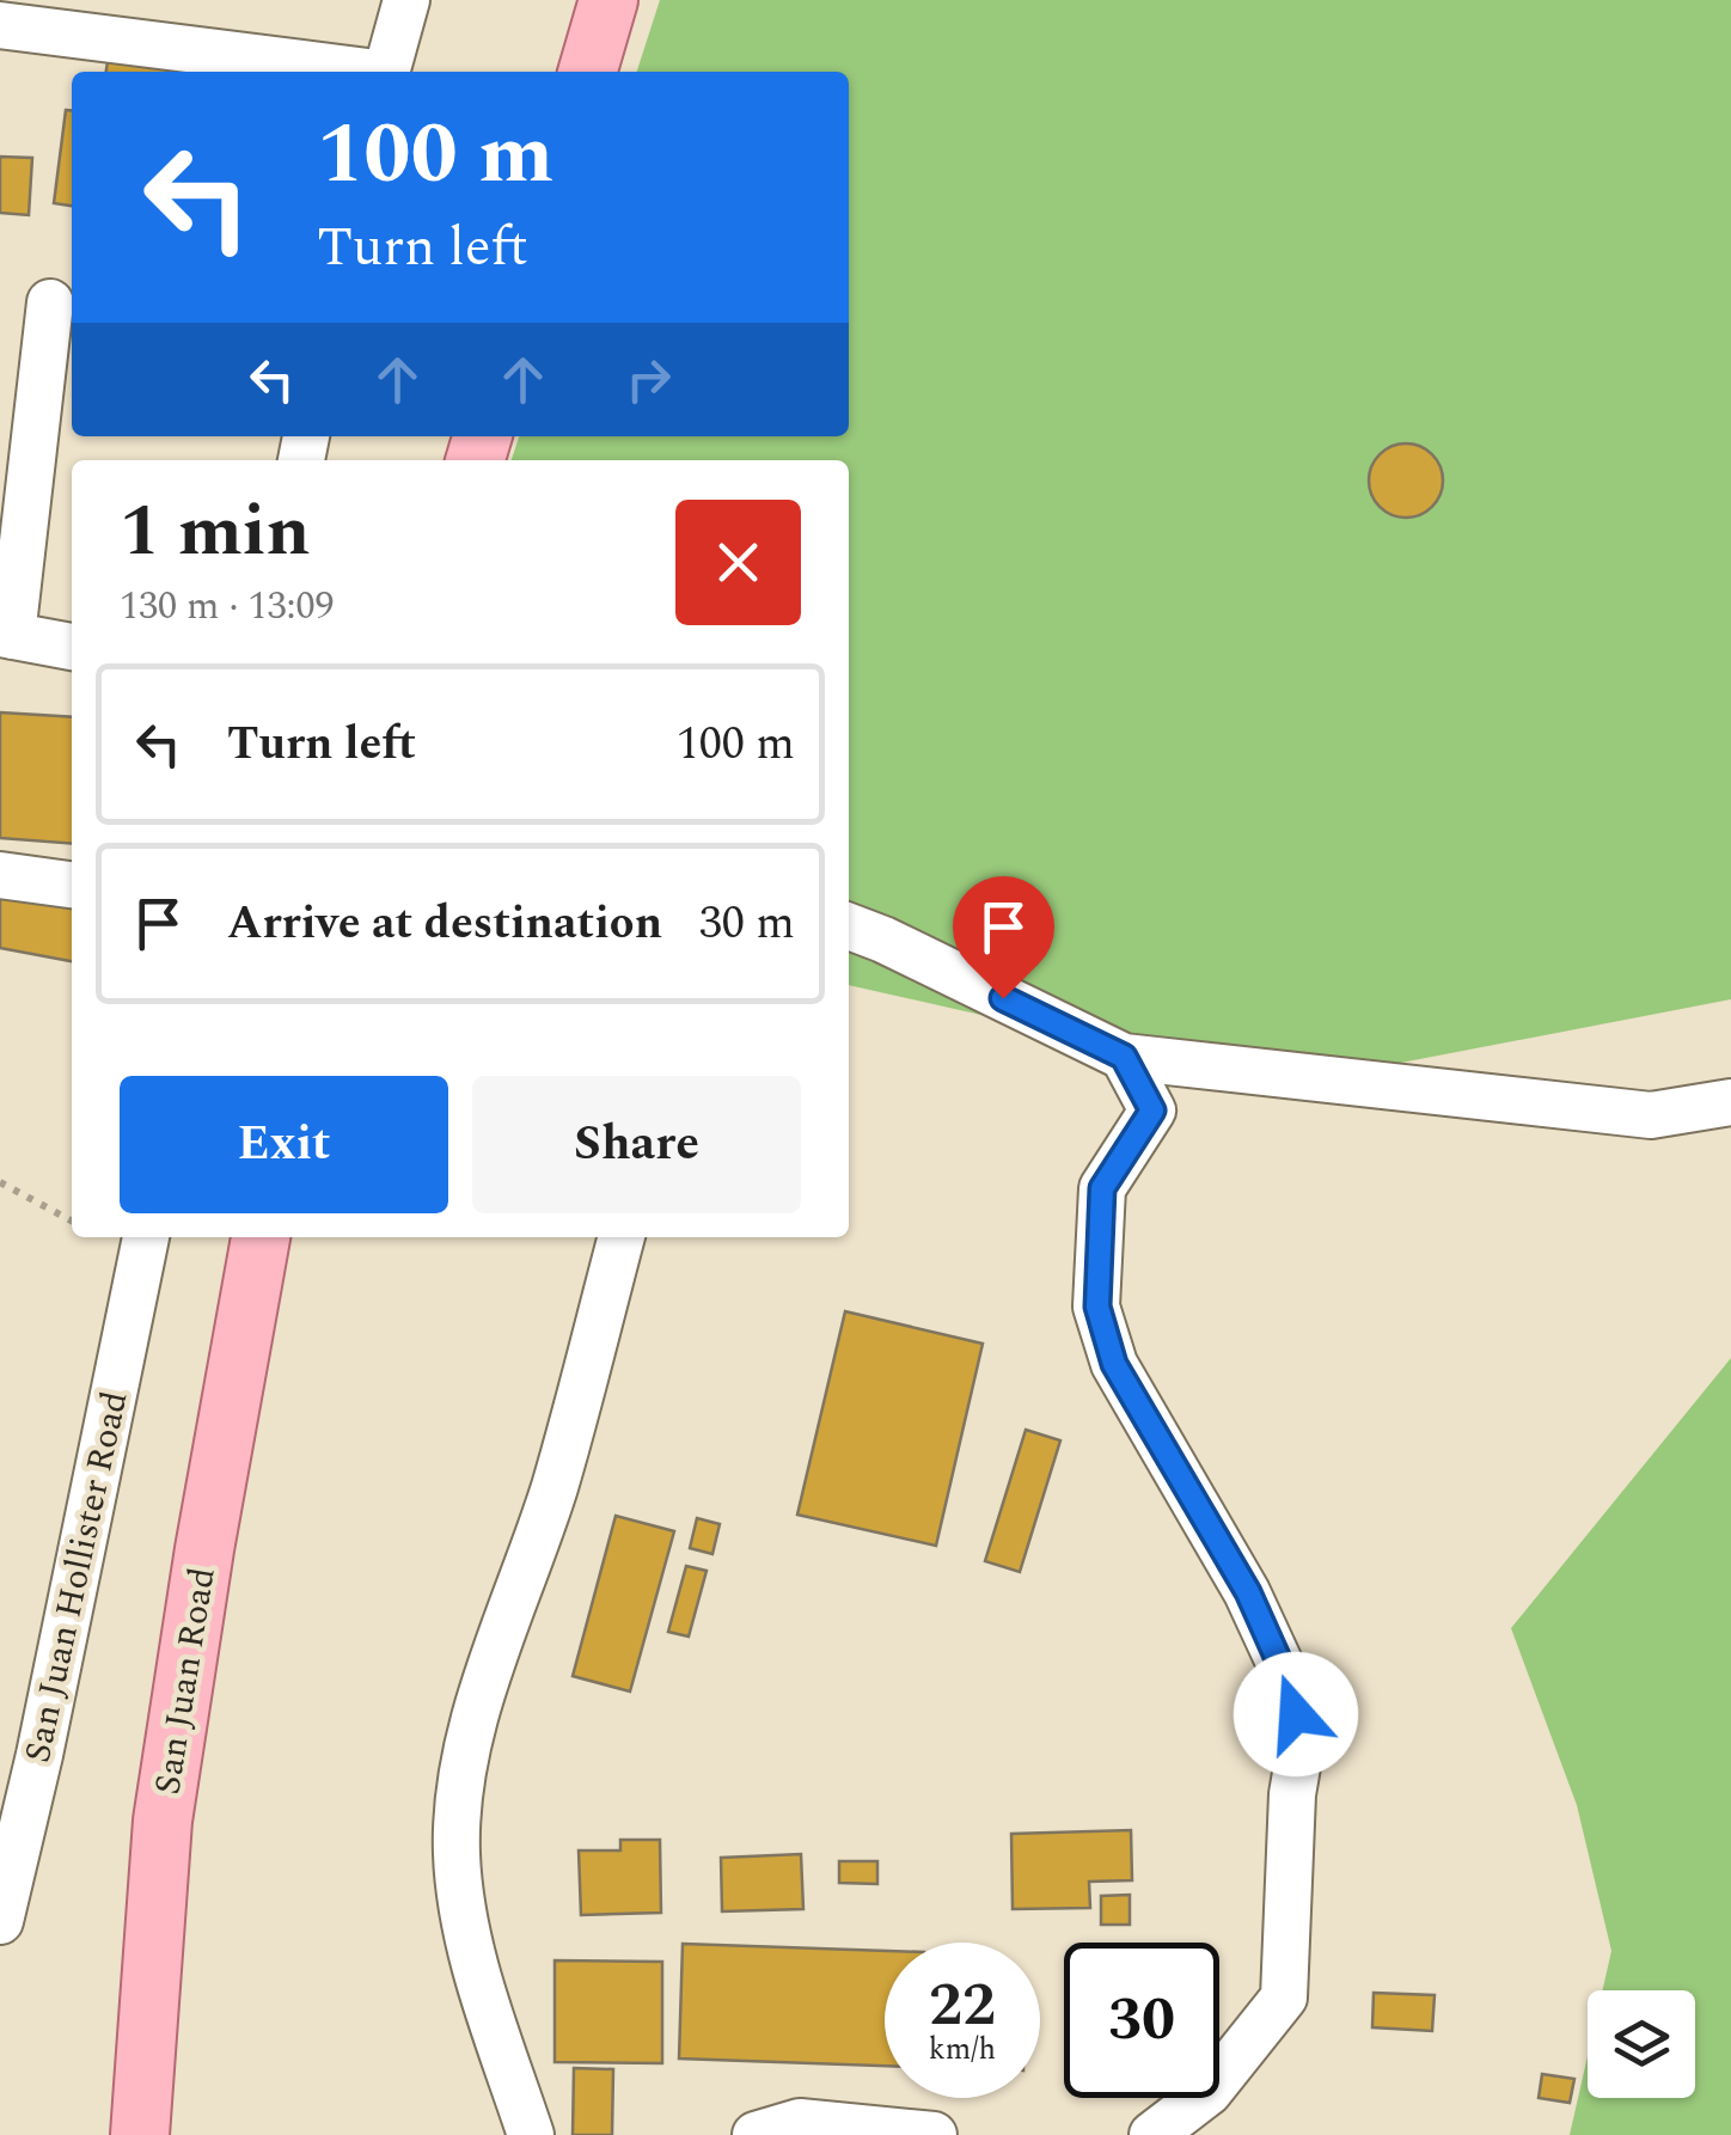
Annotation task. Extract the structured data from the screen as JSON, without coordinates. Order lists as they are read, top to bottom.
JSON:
{
  "streets": {
    "main road": ["San Juan Road"],
    "street": ["San Juan Hollister Road"]
  },
  "page": {
    "turn": ["100 m", "Turn left"],
    "heading": ["1 min", "130 m · 13:09"],
    "list": [
      {
        "name": "Turn left",
        "value": "100 m"
      },
      {
        "name": "Arrive at destination",
        "value": "30 m"
      }
    ],
    "buttons": ["Exit", "Share"],
    "speed": "22 km/h",
    "limit": "30"
  }
}
